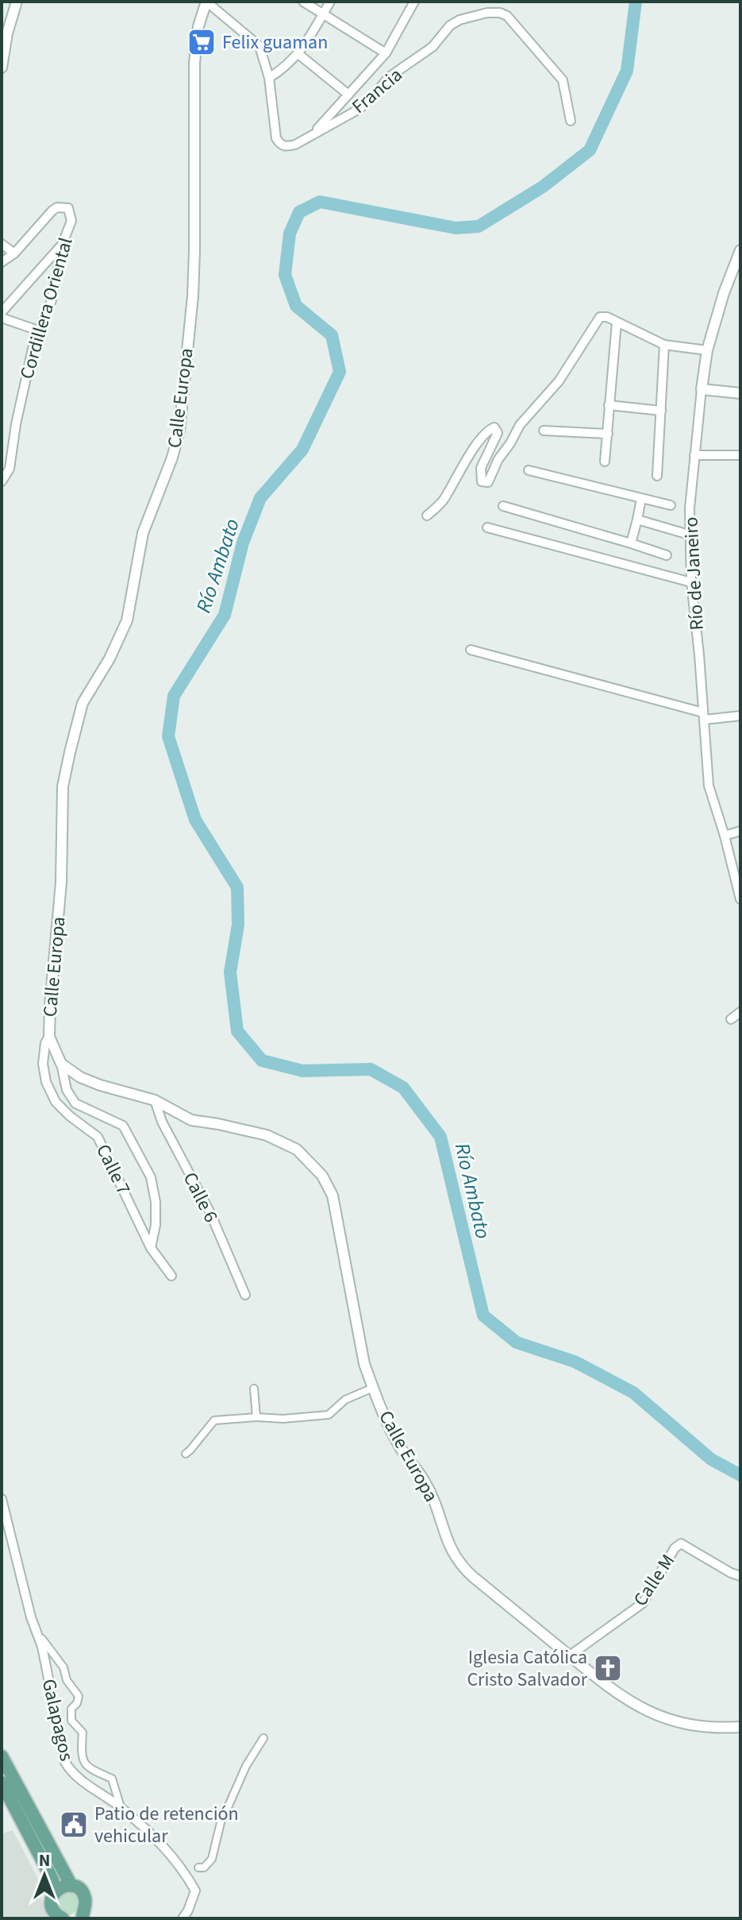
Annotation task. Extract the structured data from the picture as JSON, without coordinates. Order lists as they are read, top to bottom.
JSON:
{
  "streets": {
    "street": [
      "Francia",
      "Cordillera Oriental",
      "Calle Europa",
      "Río de Janeiro",
      "Calle 7",
      "Calle 6",
      "Calle M",
      "Galapagos"
    ]
  },
  "crossings": [
    ["Francia", "Calle Europa"],
    ["Calle Europa", "Calle 7"],
    ["Calle Europa", "Calle 6"],
    ["Calle Europa", "Calle M"]
  ],
  "water": ["Río Ambato"],
  "places": {
    "supermarket": ["Felix guaman"],
    "church": ["Iglesia Católica Cristo Salvador"],
    "public building": ["Patio de retención vehicular"]
  },
  "north": "top"
}
